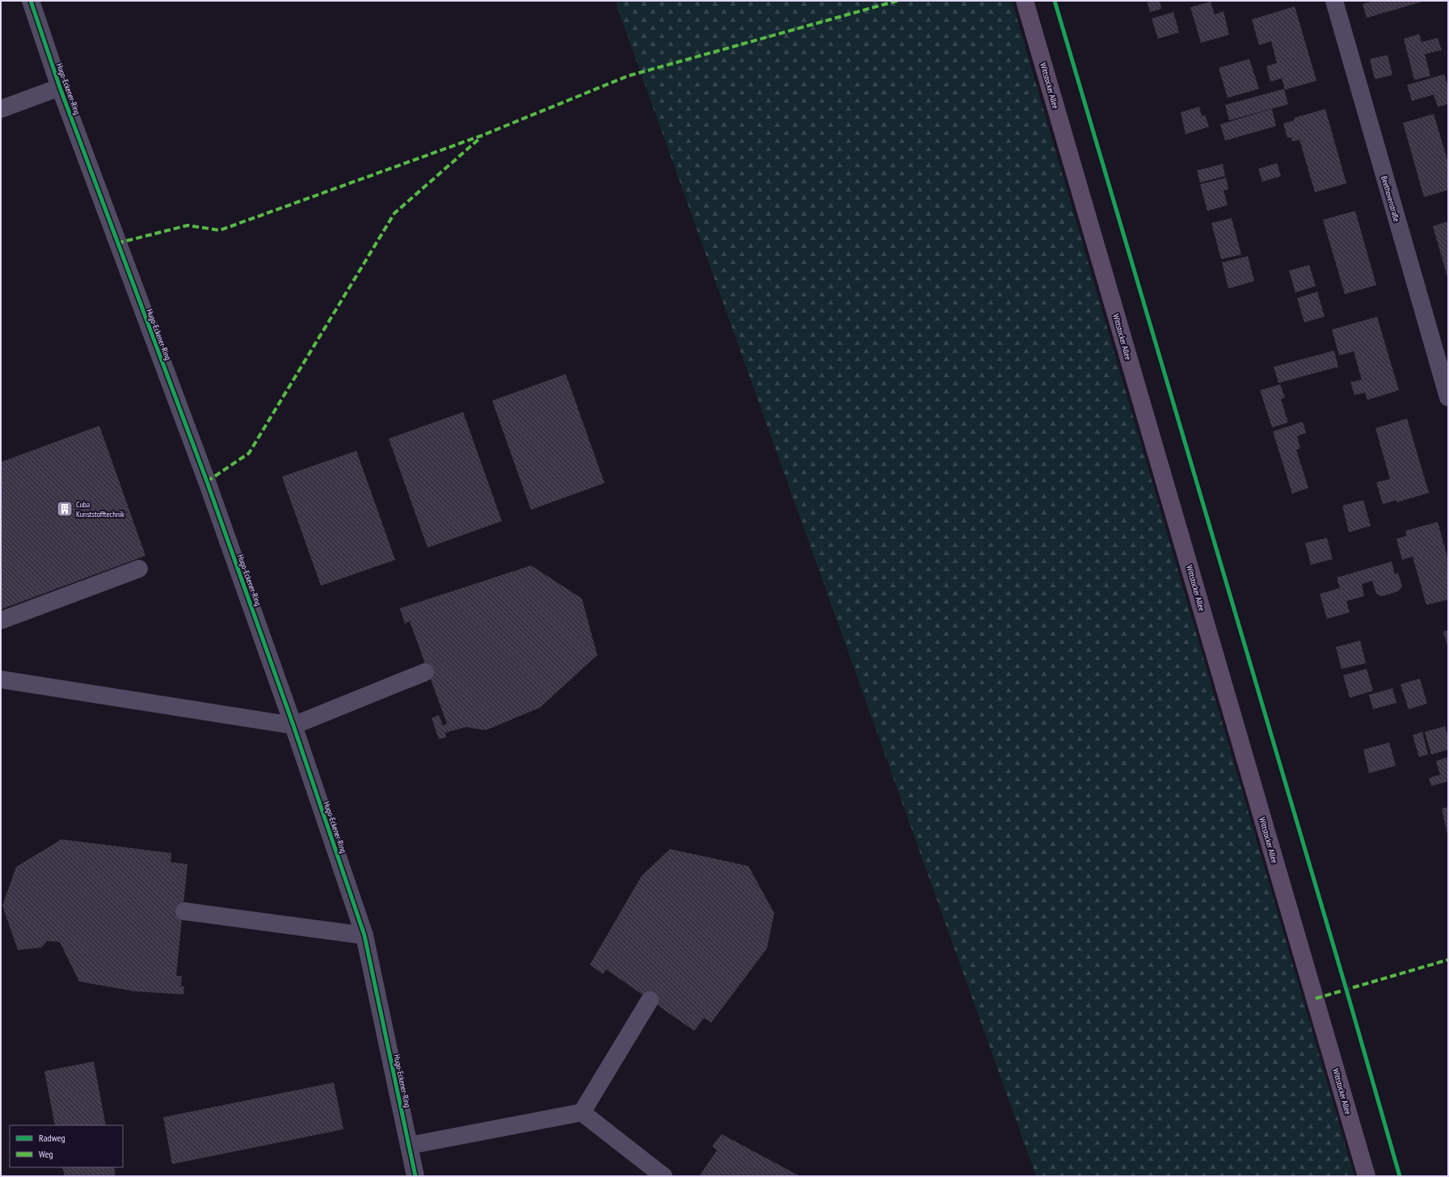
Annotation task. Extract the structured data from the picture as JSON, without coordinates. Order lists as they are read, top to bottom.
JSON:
{
  "streets": {
    "main road": ["Wittstocker Allee"],
    "street": ["Hugo-Eckener-Ring", "Beethovenstraße"]
  },
  "places": {
    "building": ["Cuba Kunststofftechnik"]
  },
  "legend": ["Radweg", "Weg"]
}
